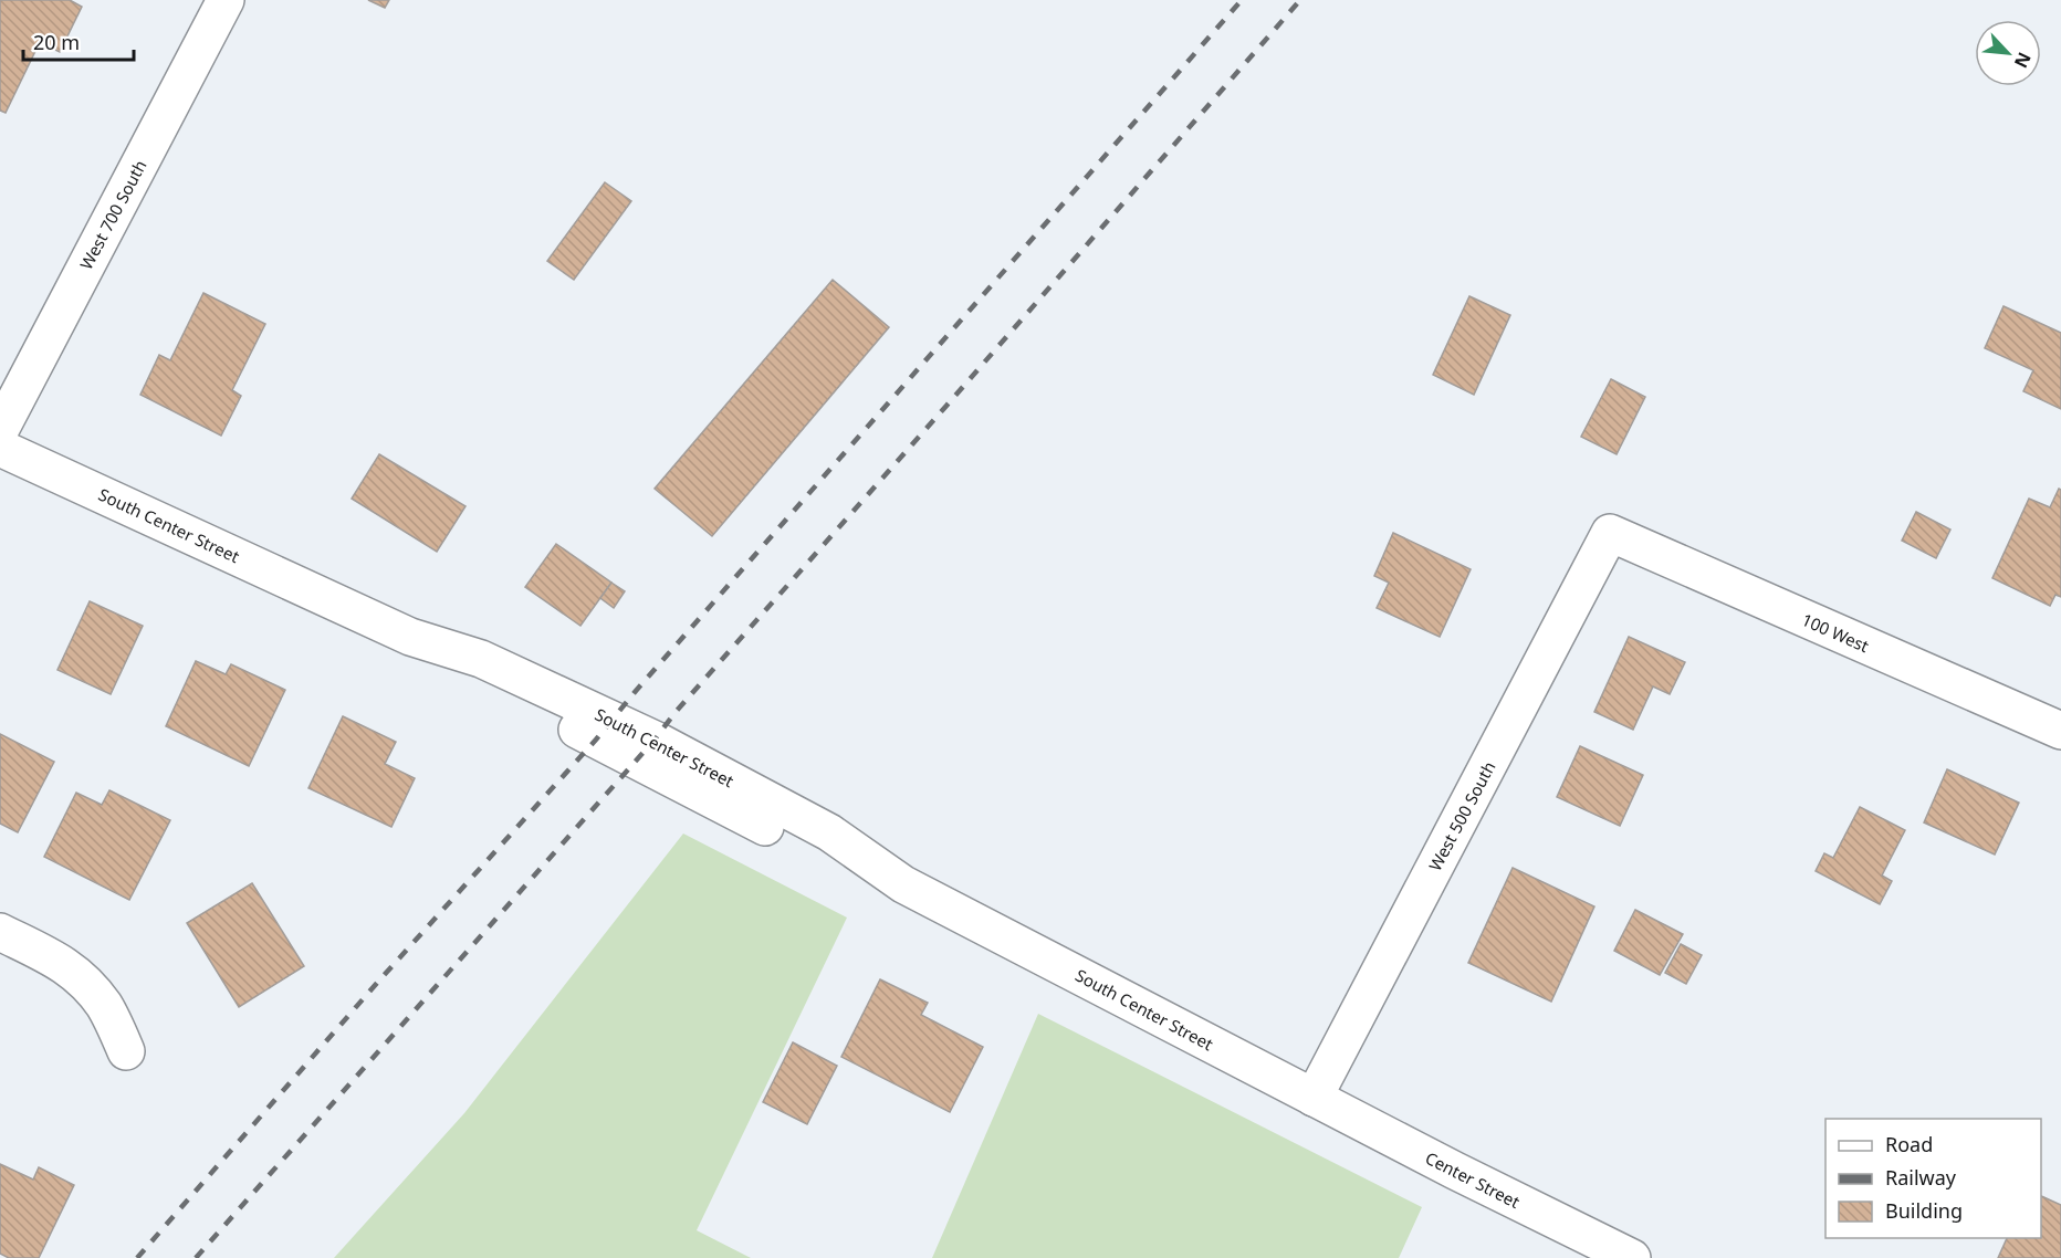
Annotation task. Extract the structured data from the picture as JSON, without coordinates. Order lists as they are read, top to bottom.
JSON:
{
  "streets": {
    "street": [
      "West 700 South",
      "South Center Street",
      "100 West",
      "West 500 South",
      "Center Street"
    ]
  },
  "crossings": [
    ["South Center Street", "West 500 South"],
    ["South Center Street", "Center Street"],
    ["100 West", "West 500 South"],
    ["West 500 South", "Center Street"]
  ],
  "legend": ["Road", "Railway", "Building"],
  "scale_bar": "20 m",
  "north": "bottom right"
}
